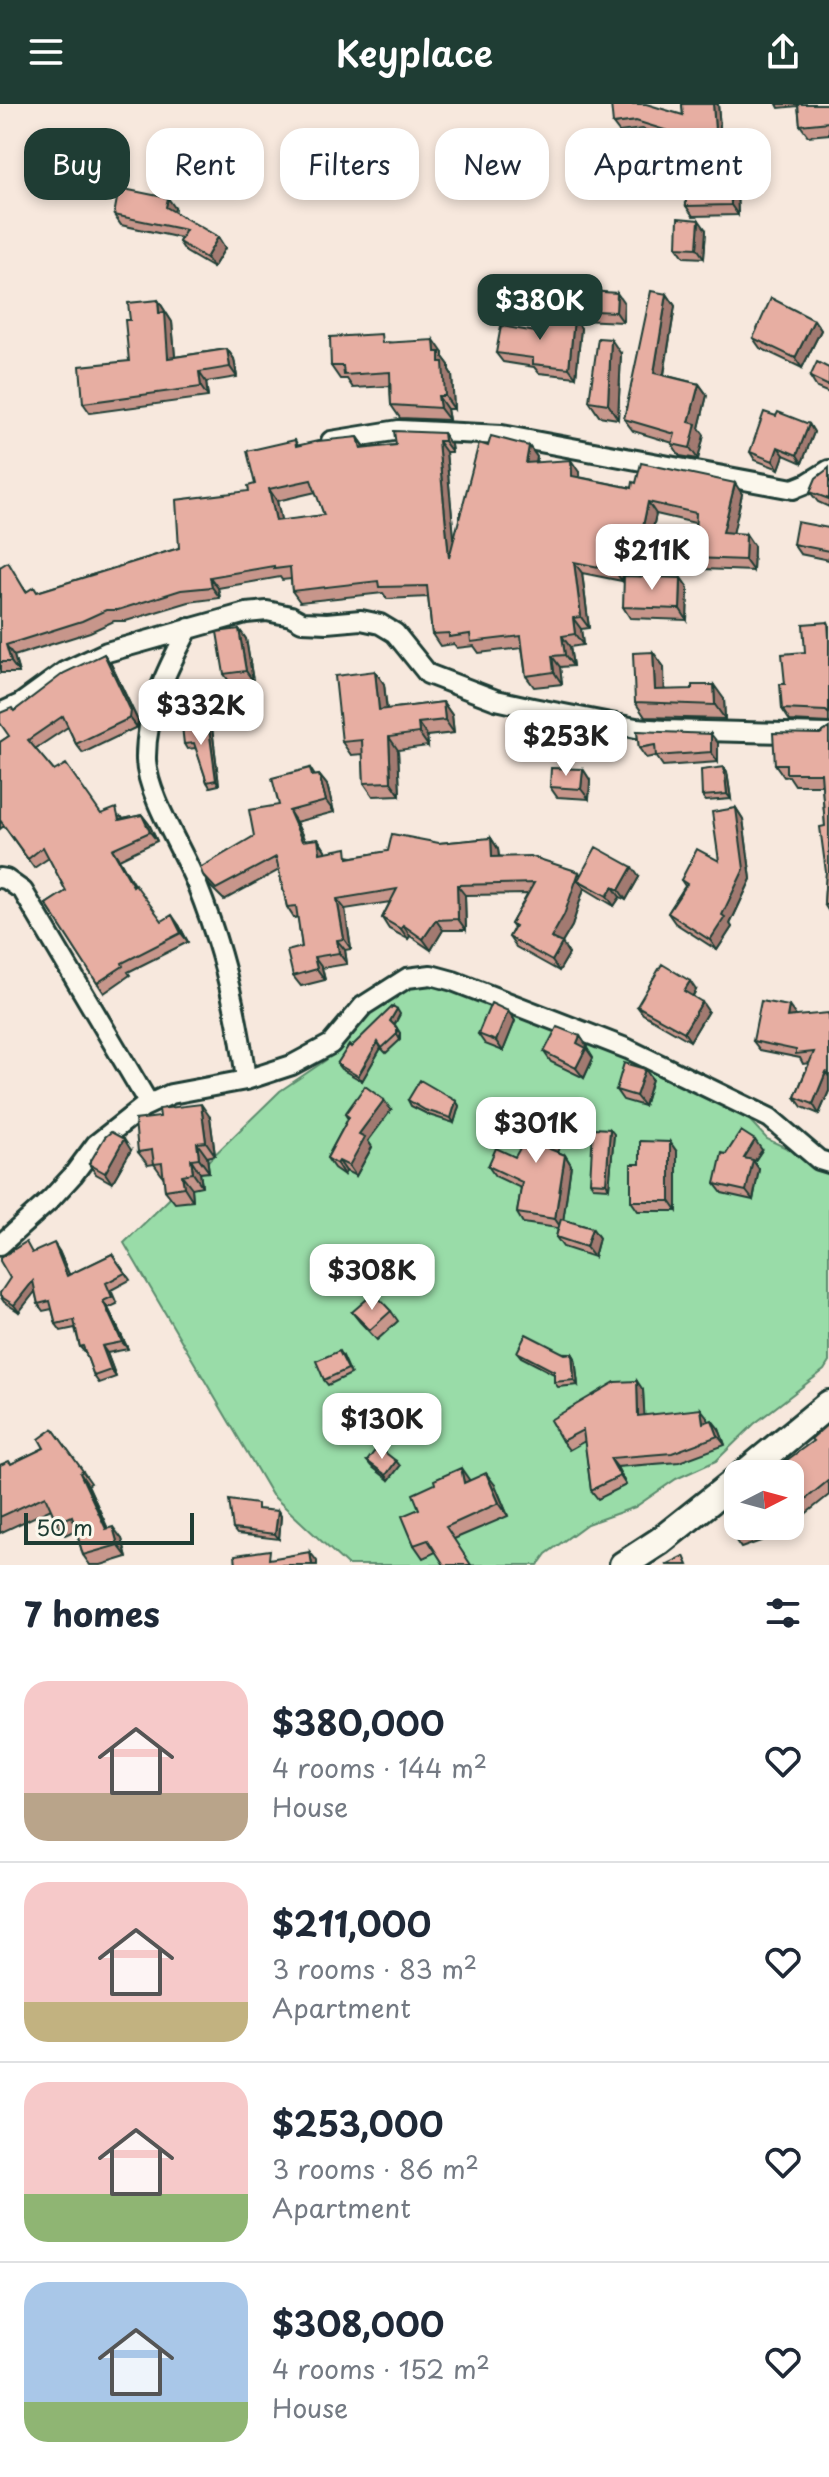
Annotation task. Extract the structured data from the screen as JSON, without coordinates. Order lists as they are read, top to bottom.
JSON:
{
  "scale_bar": "50 m",
  "north": "right",
  "page": {
    "header": "Keyplace",
    "chip": [
      "Buy",
      "Rent",
      "Filters",
      "New",
      "Apartment"
    ],
    "price": [
      "$380K",
      "$211K",
      "$332K",
      "$253K",
      "$301K",
      "$308K",
      "$130K"
    ],
    "scale": "50 m",
    "heading": "7 homes",
    "list": [
      {
        "name": "$380,000",
        "note": "4 rooms · 144 m² · House"
      },
      {
        "name": "$211,000",
        "note": "3 rooms · 83 m² · Apartment"
      },
      {
        "name": "$253,000",
        "note": "3 rooms · 86 m² · Apartment"
      },
      {
        "name": "$308,000",
        "note": "4 rooms · 152 m² · House"
      }
    ]
  }
}
